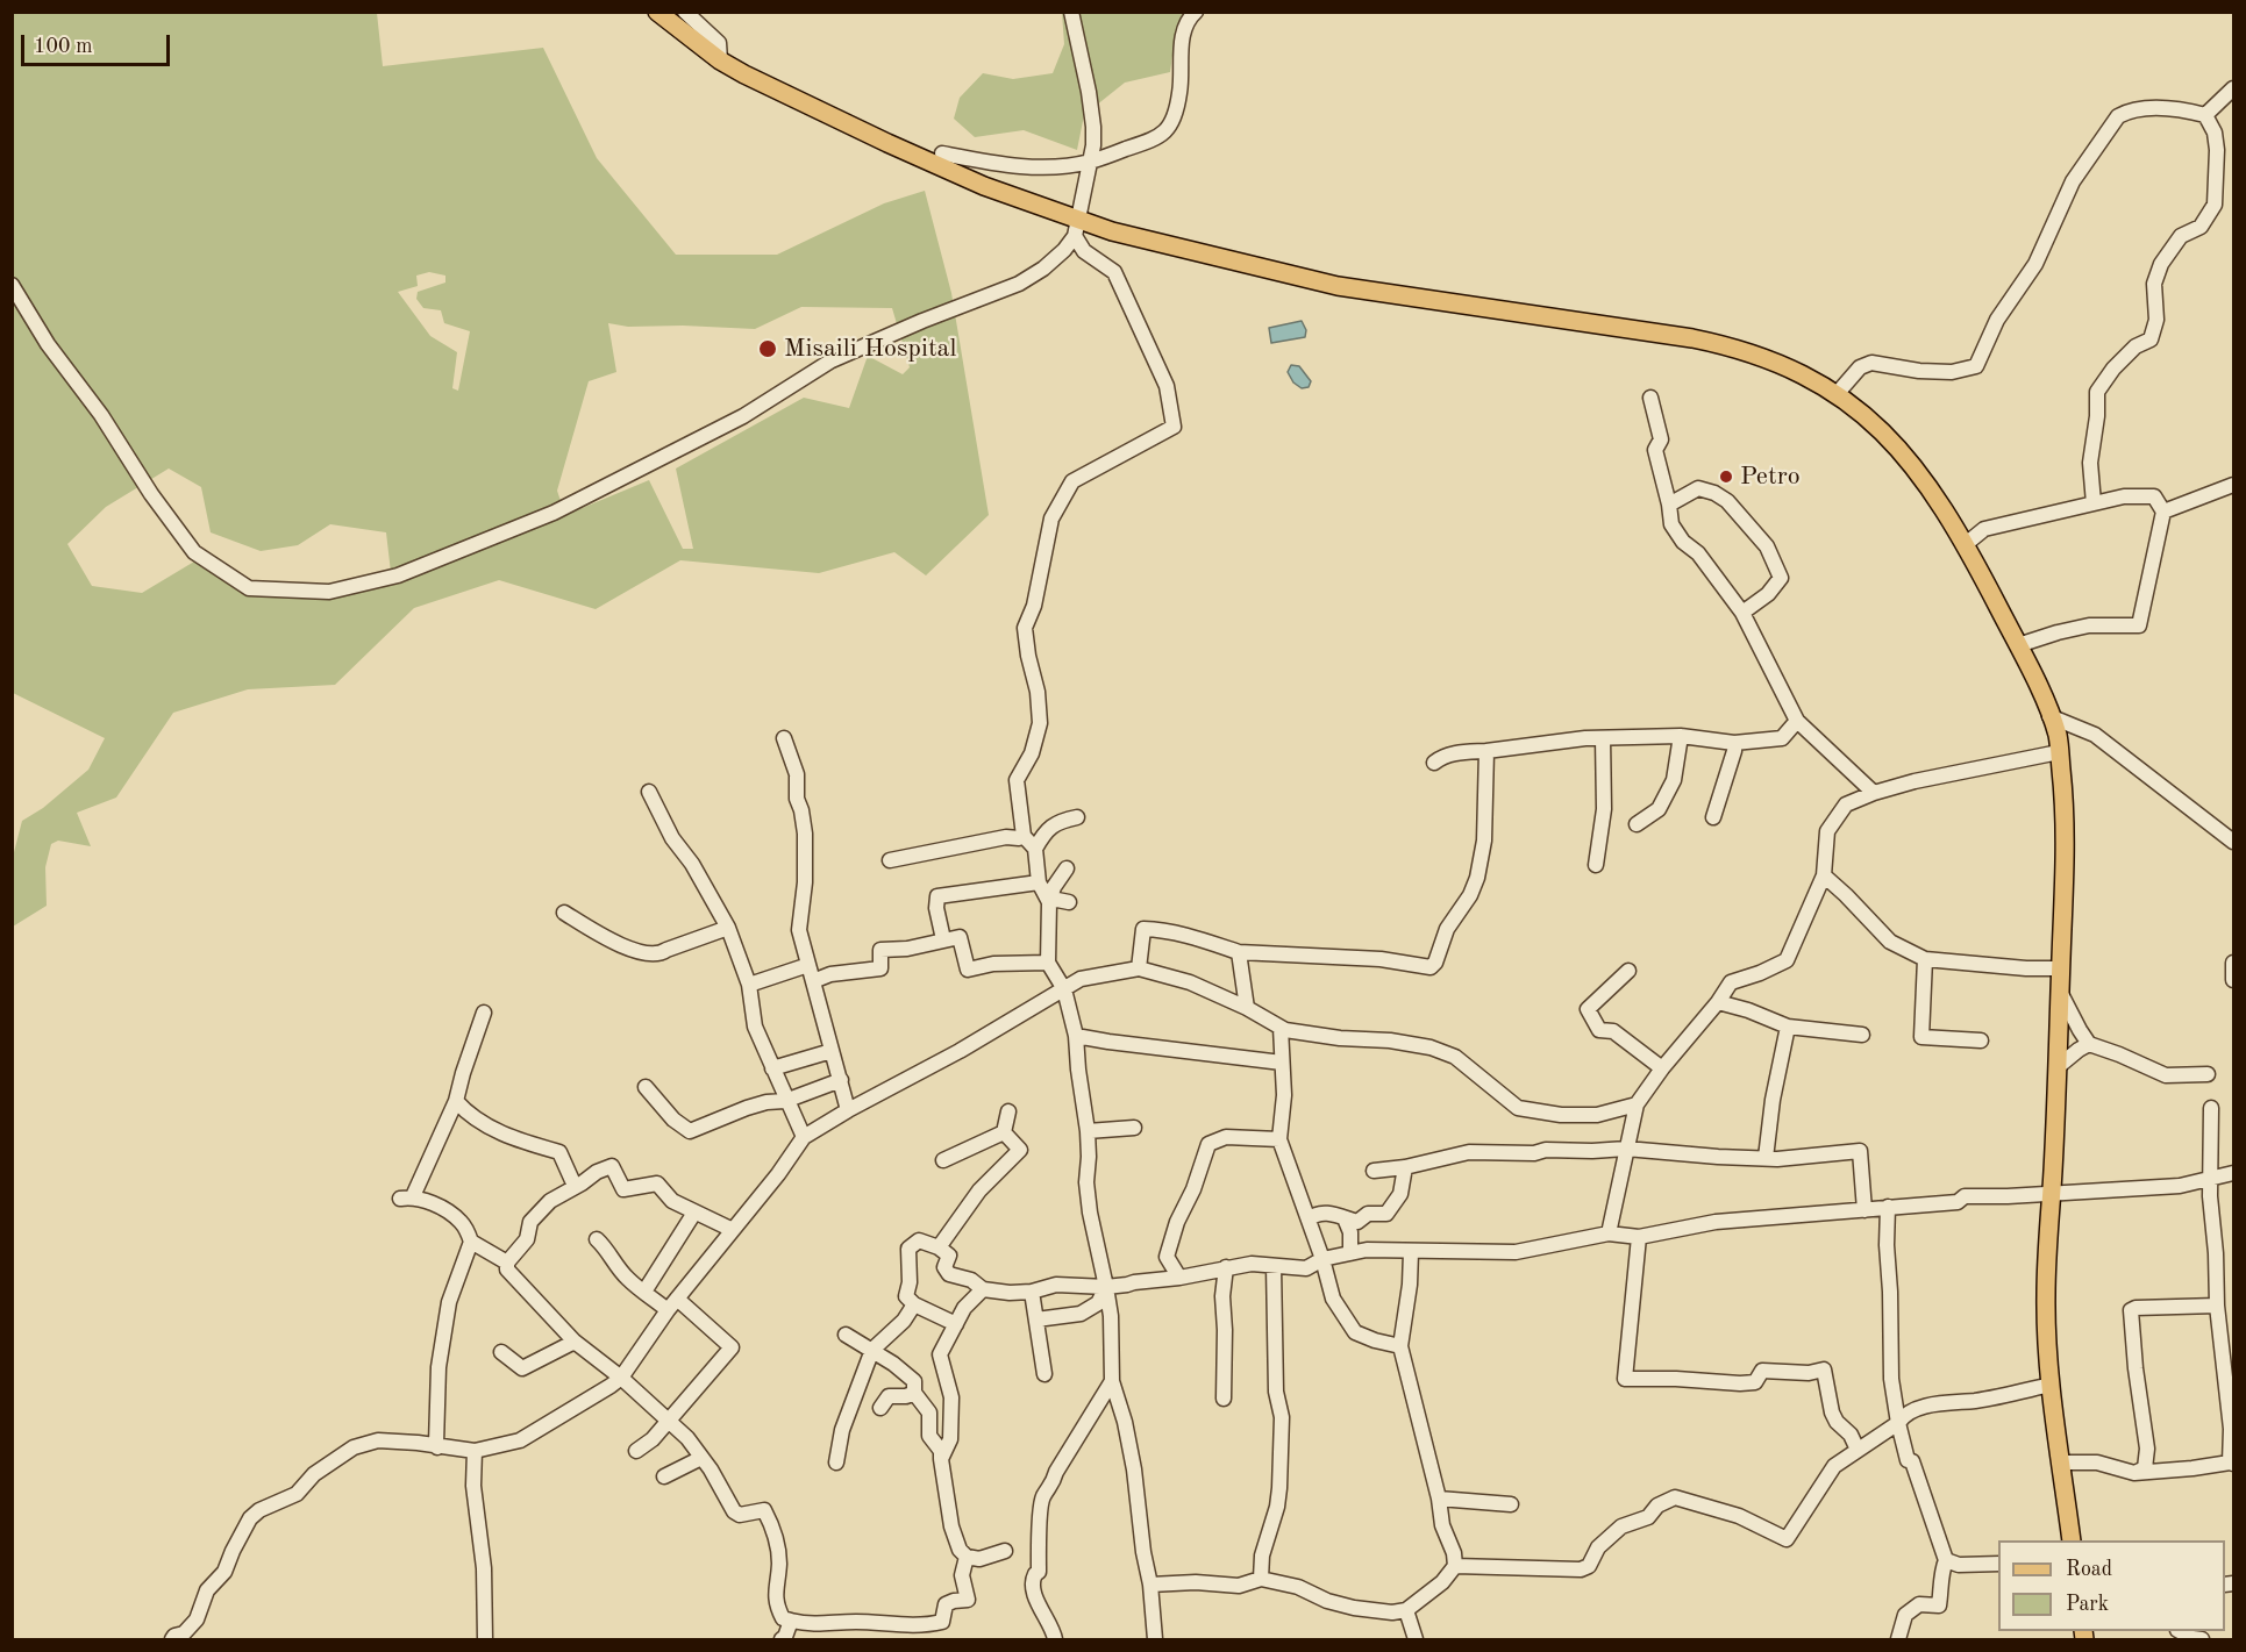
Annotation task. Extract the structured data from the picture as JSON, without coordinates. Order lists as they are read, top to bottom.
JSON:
{
  "places": ["Misaili Hospital", "Petro"],
  "legend": ["Road", "Park"],
  "scale_bar": "100 m"
}
